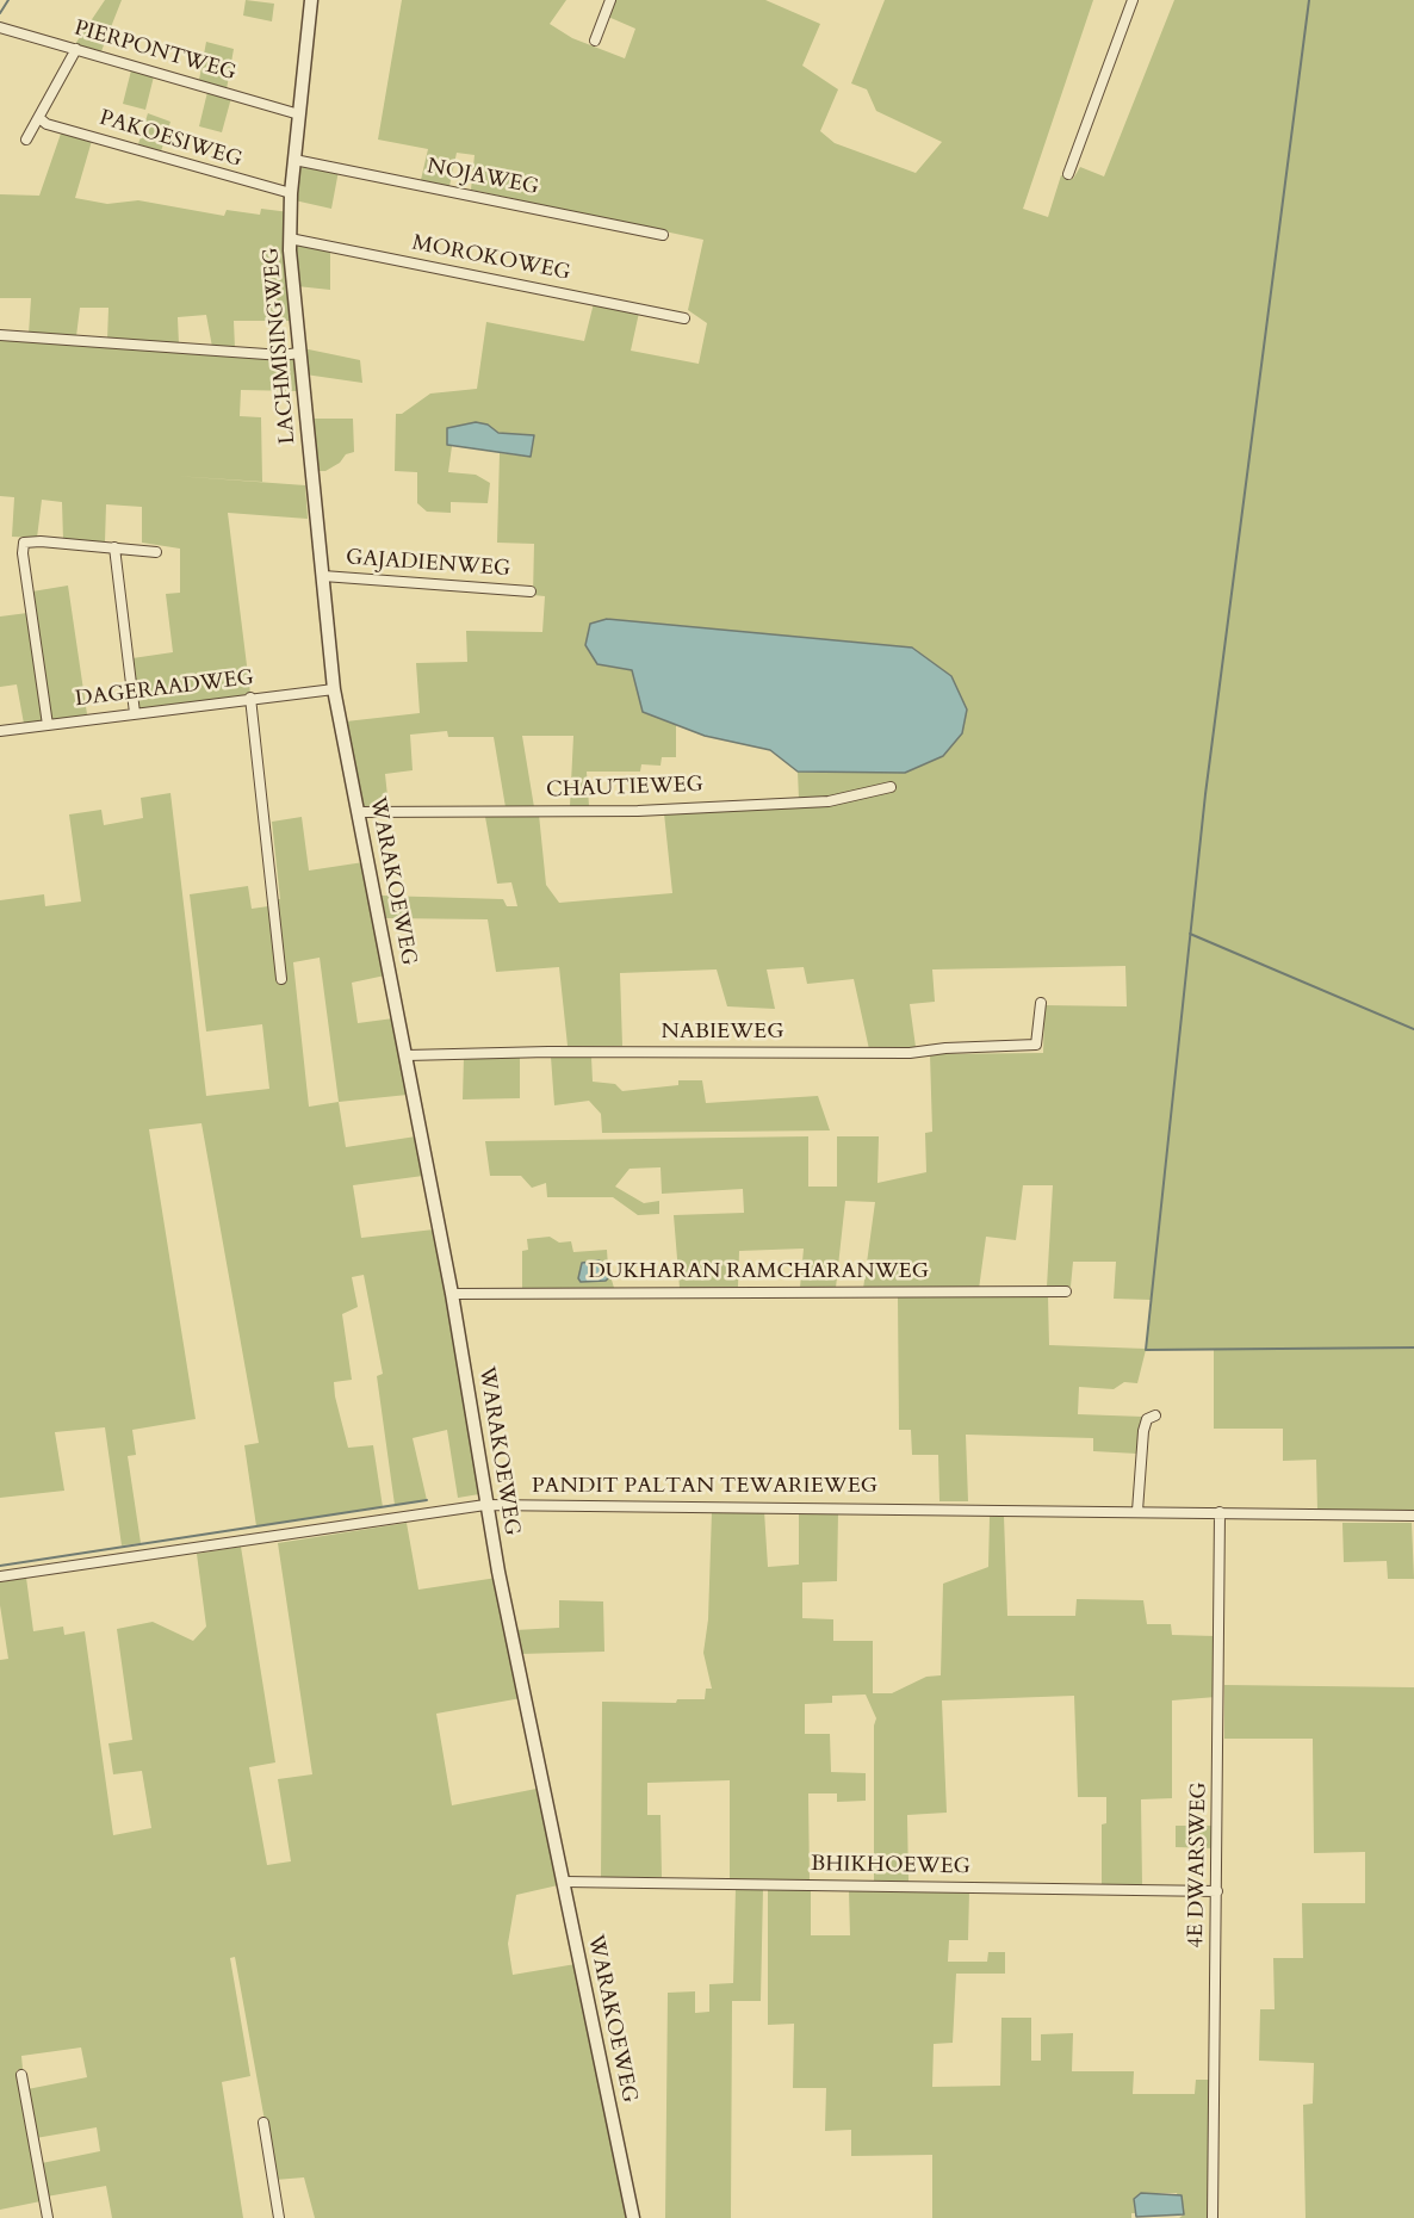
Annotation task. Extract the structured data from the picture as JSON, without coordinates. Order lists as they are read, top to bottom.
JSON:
{
  "streets": {
    "street": [
      "PIERPONTWEG",
      "PAKOESIWEG",
      "NOJAWEG",
      "MOROKOWEG",
      "LACHMISINGWEG",
      "GAJADIENWEG",
      "DAGERAADWEG",
      "CHAUTIEWEG",
      "WARAKOEWEG",
      "NABIEWEG",
      "DUKHARAN RAMCHARANWEG",
      "PANDIT PALTAN TEWARIEWEG",
      "4E DWARSWEG",
      "BHIKHOEWEG"
    ]
  },
  "crossings": [
    ["PIERPONTWEG", "LACHMISINGWEG"],
    ["PAKOESIWEG", "LACHMISINGWEG"],
    ["NOJAWEG", "LACHMISINGWEG"],
    ["MOROKOWEG", "LACHMISINGWEG"],
    ["LACHMISINGWEG", "GAJADIENWEG"],
    ["LACHMISINGWEG", "DAGERAADWEG"],
    ["LACHMISINGWEG", "WARAKOEWEG"],
    ["DAGERAADWEG", "WARAKOEWEG"],
    ["CHAUTIEWEG", "WARAKOEWEG"],
    ["WARAKOEWEG", "NABIEWEG"],
    ["WARAKOEWEG", "DUKHARAN RAMCHARANWEG"],
    ["WARAKOEWEG", "PANDIT PALTAN TEWARIEWEG"],
    ["WARAKOEWEG", "BHIKHOEWEG"],
    ["PANDIT PALTAN TEWARIEWEG", "4E DWARSWEG"],
    ["4E DWARSWEG", "BHIKHOEWEG"]
  ]
}
